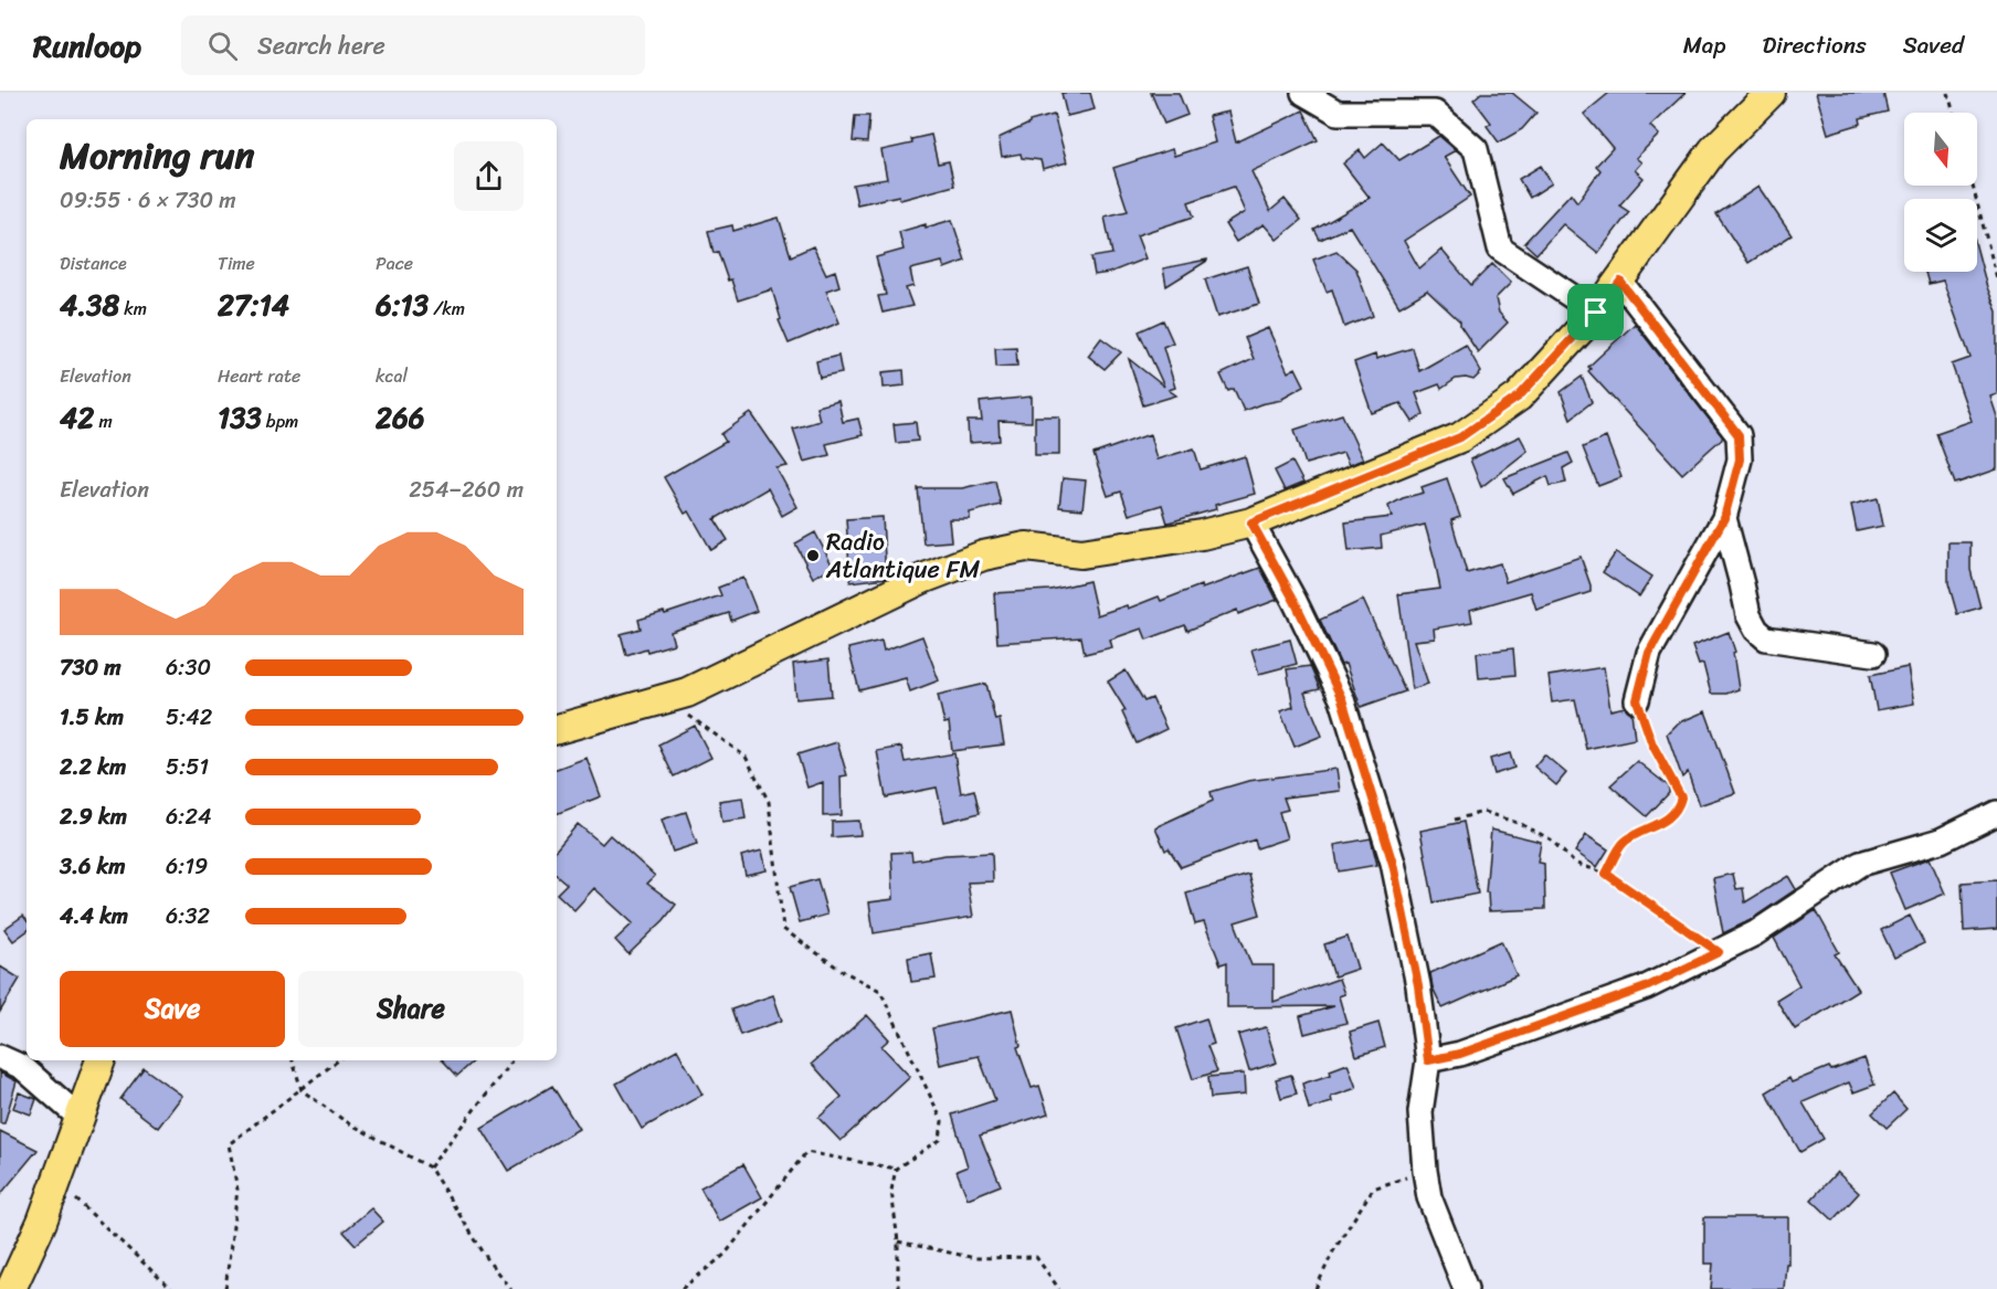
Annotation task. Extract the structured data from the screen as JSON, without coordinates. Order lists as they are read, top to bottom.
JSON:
{
  "places": ["Radio Atlantique FM"],
  "north": "bottom",
  "page": {
    "header": "Runloop",
    "search": "Search here",
    "nav": ["Map", "Directions", "Saved"],
    "heading": ["Morning run", "09:55 · 6 × 730 m"],
    "stats": [
      ["Distance", "4.38 km"],
      ["Time", "27:14"],
      ["Pace", "6:13 /km"],
      ["Elevation", "42 m"],
      ["Heart rate", "133 bpm"],
      ["kcal", "266"]
    ],
    "chart": ["Elevation", "254–260 m"],
    "list": [
      {
        "name": "730 m",
        "note": "6:30"
      },
      {
        "name": "1.5 km",
        "note": "5:42"
      },
      {
        "name": "2.2 km",
        "note": "5:51"
      },
      {
        "name": "2.9 km",
        "note": "6:24"
      },
      {
        "name": "3.6 km",
        "note": "6:19"
      },
      {
        "name": "4.4 km",
        "note": "6:32"
      }
    ],
    "buttons": ["Save", "Share"]
  }
}
